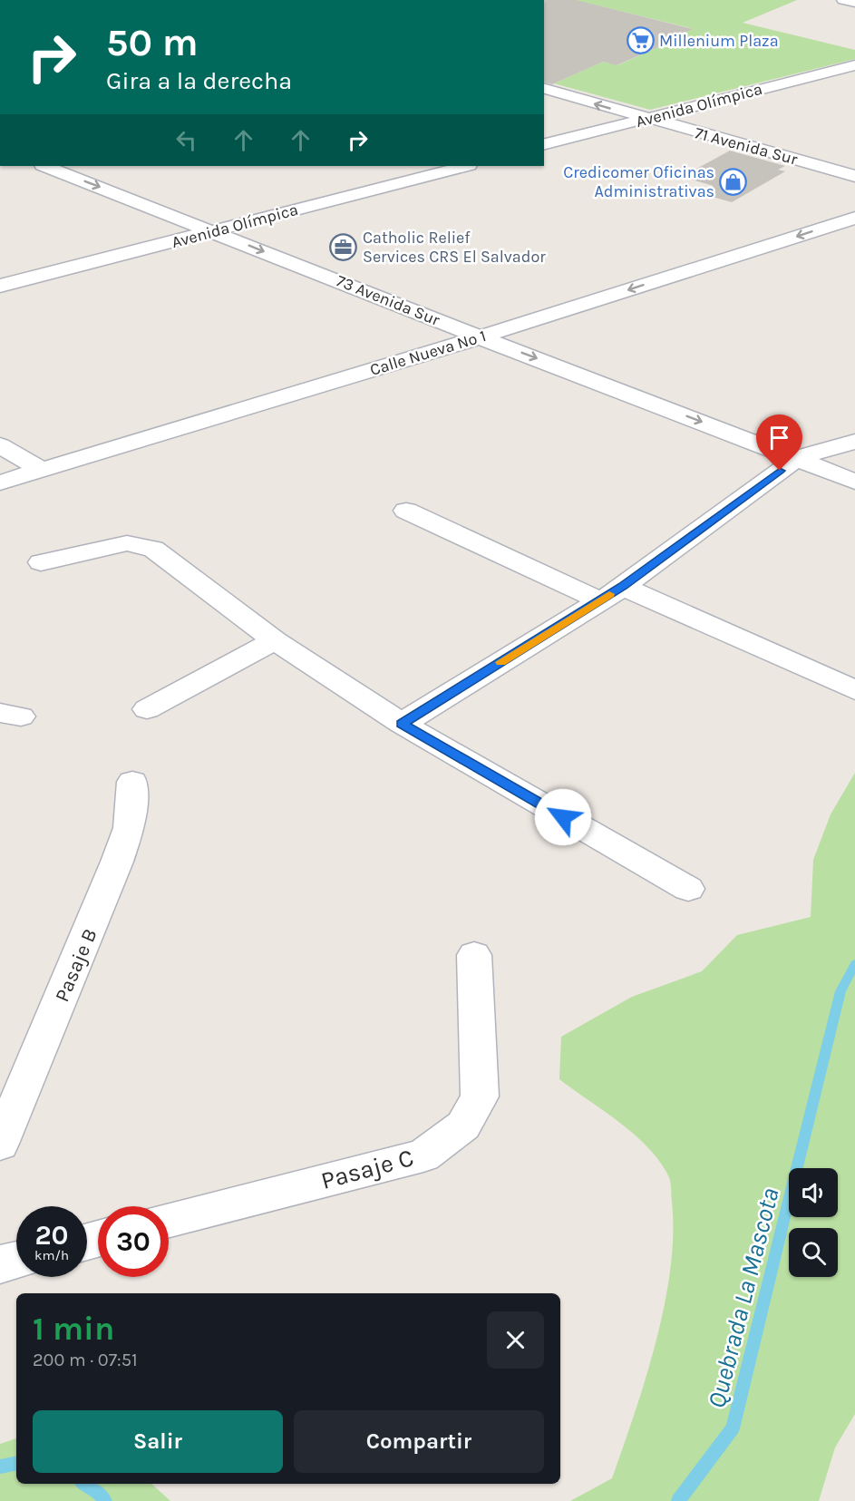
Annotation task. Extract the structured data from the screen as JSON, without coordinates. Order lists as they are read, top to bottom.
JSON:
{
  "streets": {
    "street": [
      "Avenida Olímpica",
      "71 Avenida Sur",
      "73 Avenida Sur",
      "Calle Nueva No 1",
      "Pasaje B",
      "Pasaje C"
    ]
  },
  "crossings": [
    ["Avenida Olímpica", "71 Avenida Sur"],
    ["Avenida Olímpica", "73 Avenida Sur"],
    ["73 Avenida Sur", "Calle Nueva No 1"]
  ],
  "water": ["Quebrada La Mascota"],
  "places": {
    "supermarket": ["Millenium Plaza"],
    "shop": ["Credicomer Oficinas Administrativas"],
    "office": ["Catholic Relief Services CRS El Salvador"]
  },
  "page": {
    "turn": ["50 m", "Gira a la derecha"],
    "speed": "20 km/h",
    "limit": "30",
    "heading": ["1 min", "200 m · 07:51"],
    "buttons": ["Salir", "Compartir"]
  }
}
